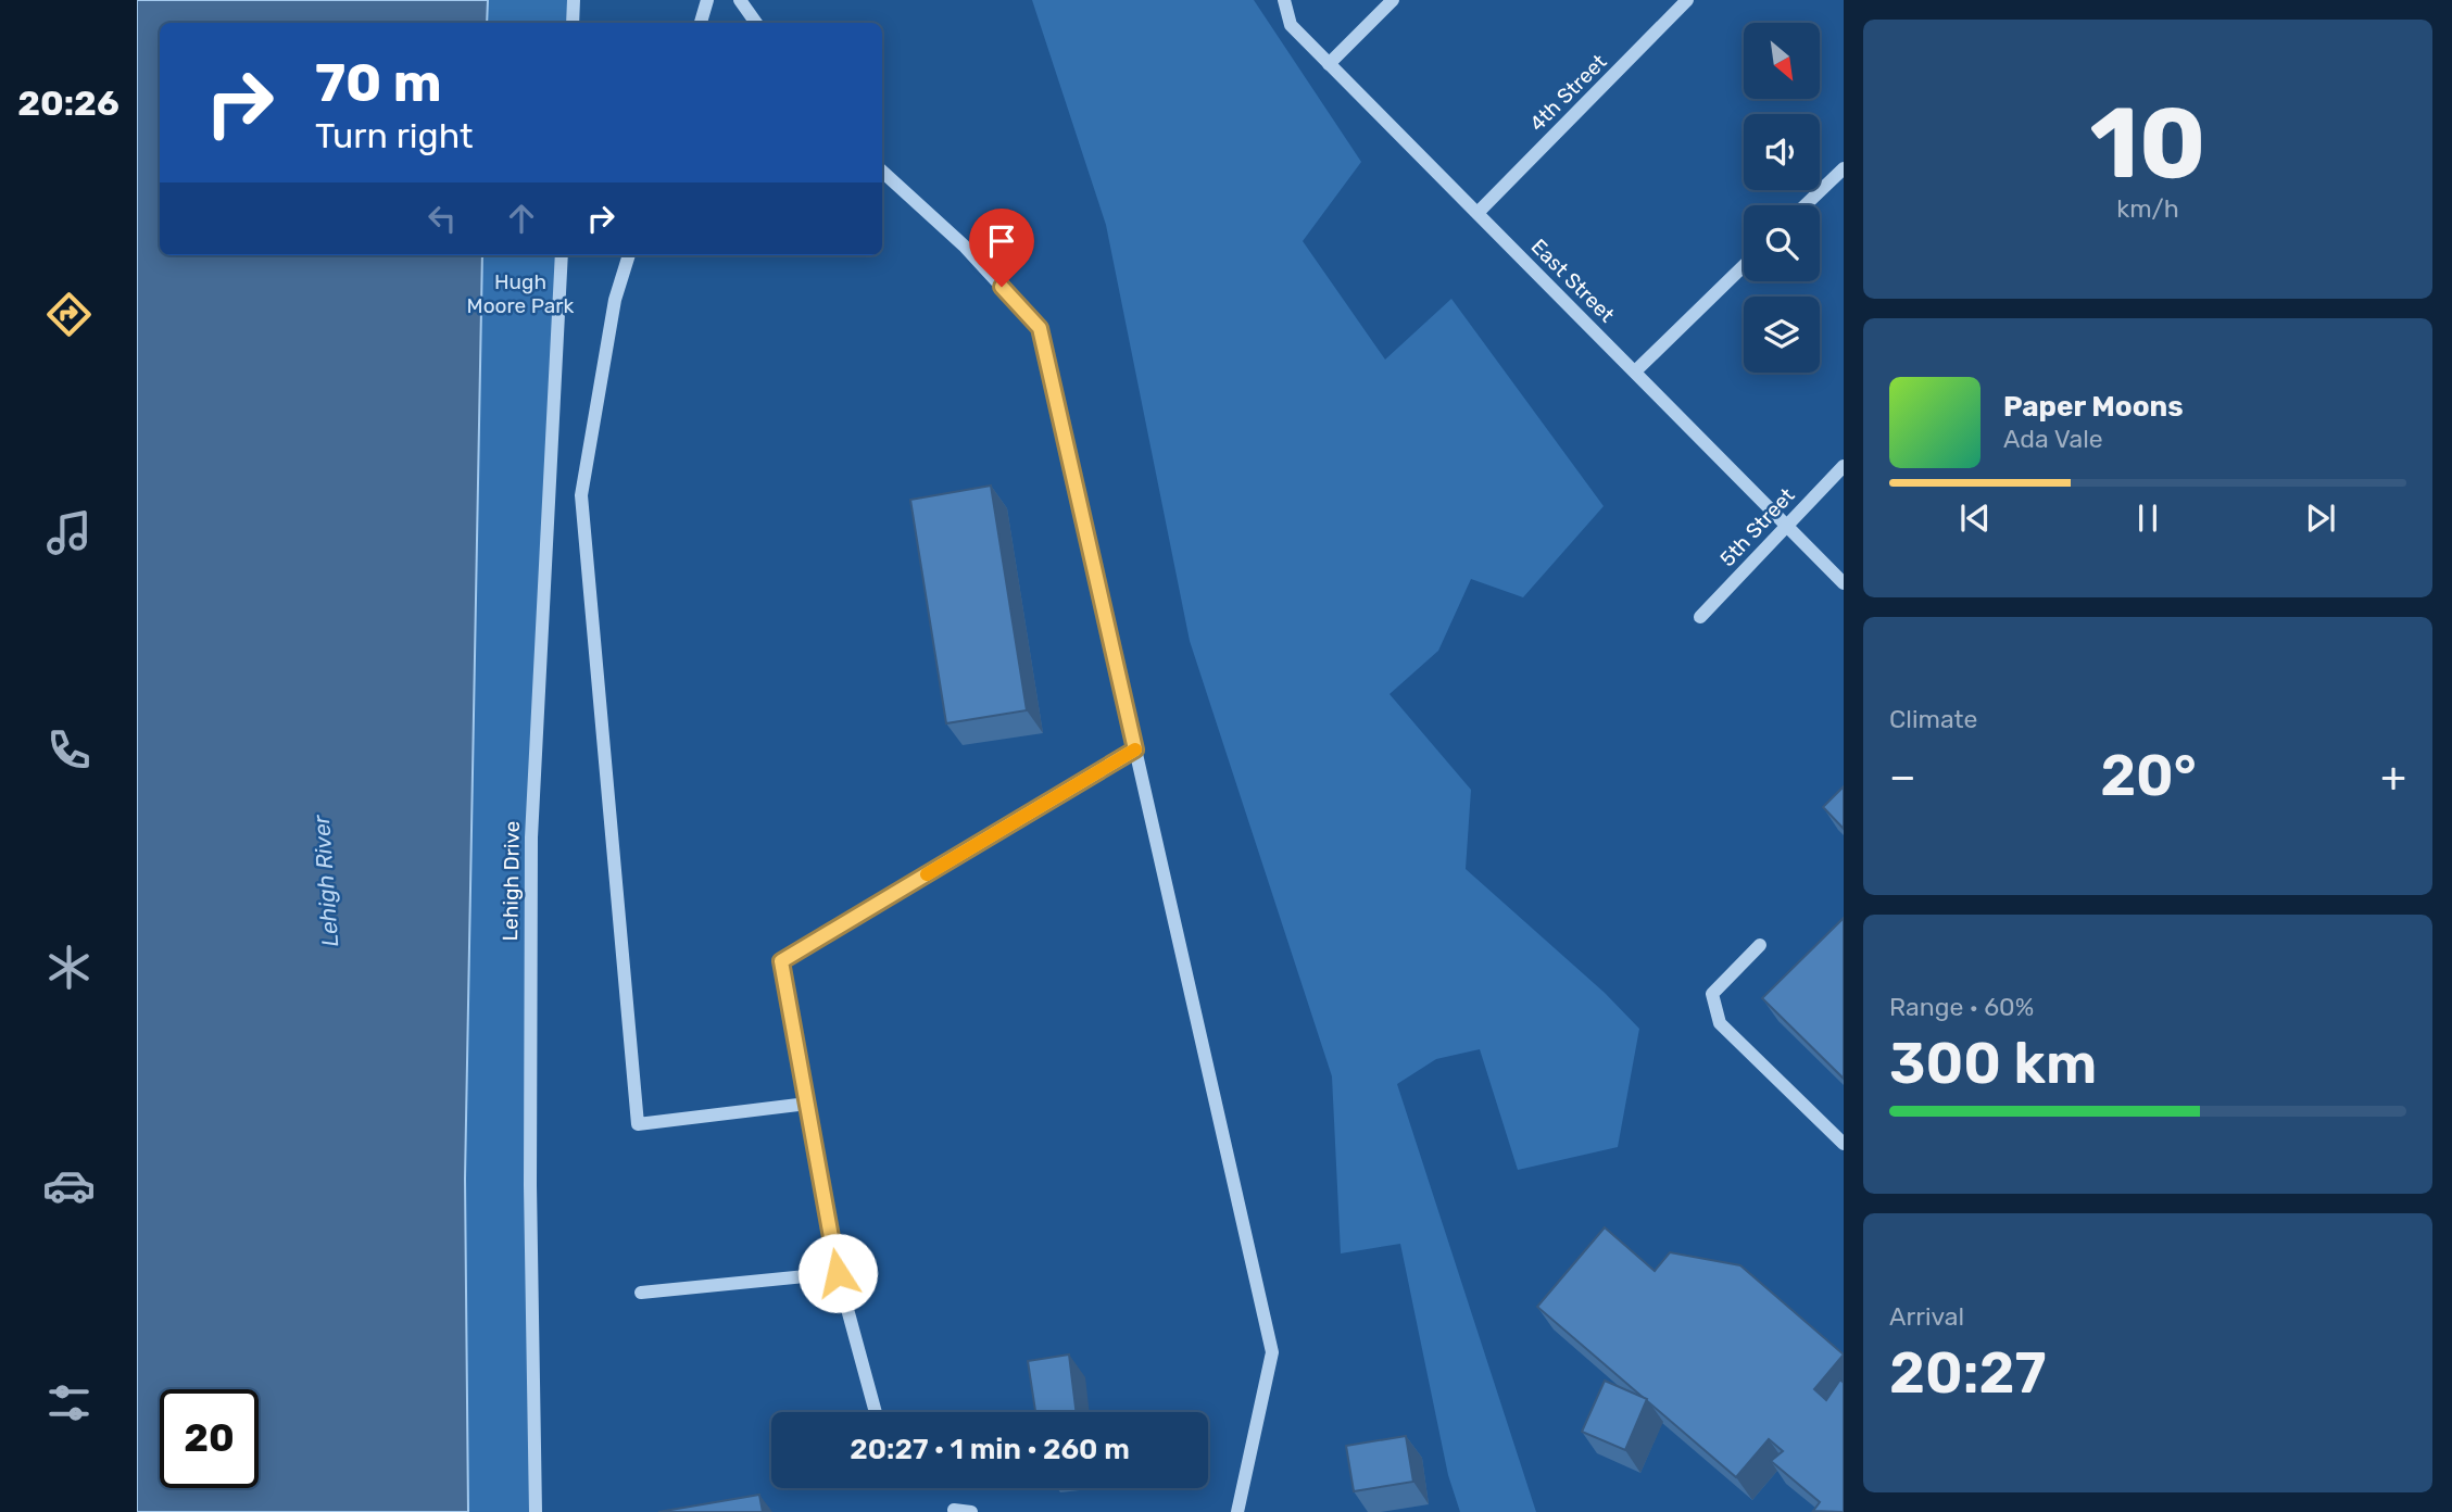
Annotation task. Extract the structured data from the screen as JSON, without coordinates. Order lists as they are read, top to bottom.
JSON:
{
  "streets": {
    "street": [
      "4th Street",
      "East Street",
      "5th Street",
      "Lehigh Drive"
    ]
  },
  "crossings": [
    ["4th Street", "East Street"],
    ["East Street", "5th Street"]
  ],
  "water": ["Lehigh River"],
  "parks": ["Hugh Moore Park"],
  "north": "bottom right",
  "page": {
    "tabs": "20:26",
    "tile": [
      ["10", "km/h"],
      "Climate",
      ["Range · 60%", "300 km"],
      ["Arrival", "20:27"]
    ],
    "turn": ["70 m", "Turn right"],
    "song": ["Paper Moons", "Ada Vale"],
    "heat": ["−", "20°", "+"],
    "limit": "20",
    "trip": "20:27 · 1 min · 260 m"
  }
}
